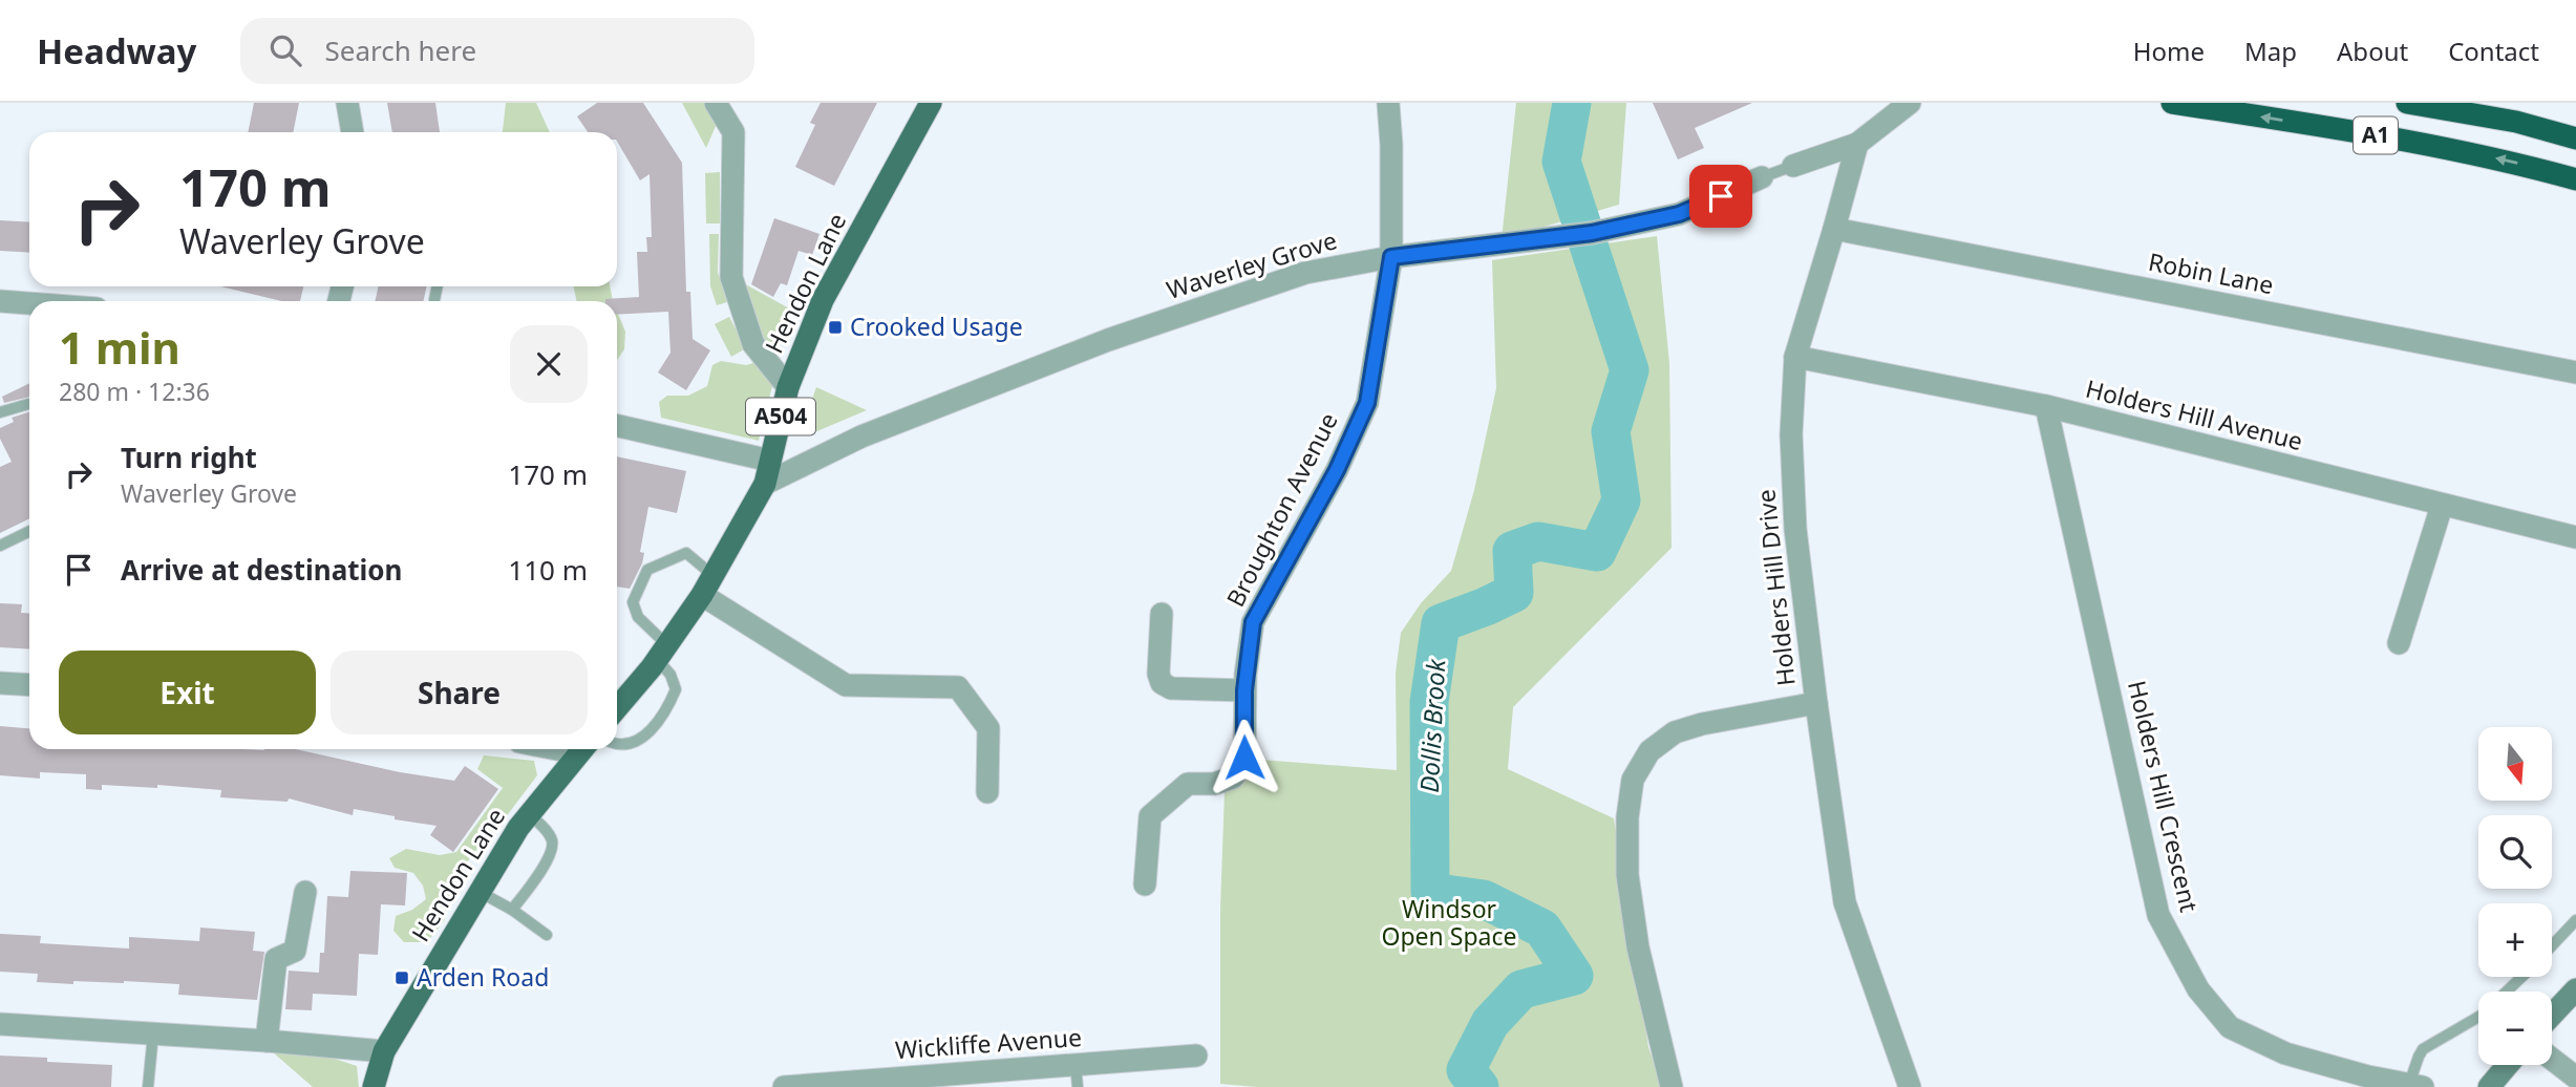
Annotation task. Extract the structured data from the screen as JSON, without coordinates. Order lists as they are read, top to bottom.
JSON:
{
  "streets": {
    "highway": ["A1"],
    "main road": ["Hendon Lane", "A504"],
    "street": [
      "Waverley Grove",
      "Robin Lane",
      "Holders Hill Avenue",
      "Broughton Avenue",
      "Holders Hill Drive",
      "Holders Hill Crescent",
      "Wickliffe Avenue"
    ]
  },
  "crossings": [
    ["Waverley Grove", "Hendon Lane"],
    ["Waverley Grove", "Broughton Avenue"],
    ["Waverley Grove", "Holders Hill Drive"],
    ["Robin Lane", "Holders Hill Drive"],
    ["Holders Hill Avenue", "Holders Hill Drive"],
    ["Holders Hill Avenue", "Holders Hill Crescent"]
  ],
  "water": ["Dollis Brook"],
  "parks": ["Windsor Open Space"],
  "places": {
    "transit": ["Crooked Usage", "Arden Road"]
  },
  "north": "bottom",
  "page": {
    "header": "Headway",
    "search": "Search here",
    "nav": [
      "Home",
      "Map",
      "About",
      "Contact"
    ],
    "turn": ["170 m", "Waverley Grove"],
    "heading": ["1 min", "280 m · 12:36"],
    "list": [
      {
        "name": "Turn right",
        "note": "Waverley Grove",
        "value": "170 m"
      },
      {
        "name": "Arrive at destination",
        "value": "110 m"
      }
    ],
    "buttons": ["Exit", "Share"],
    "map_buttons": ["+", "−"]
  }
}
